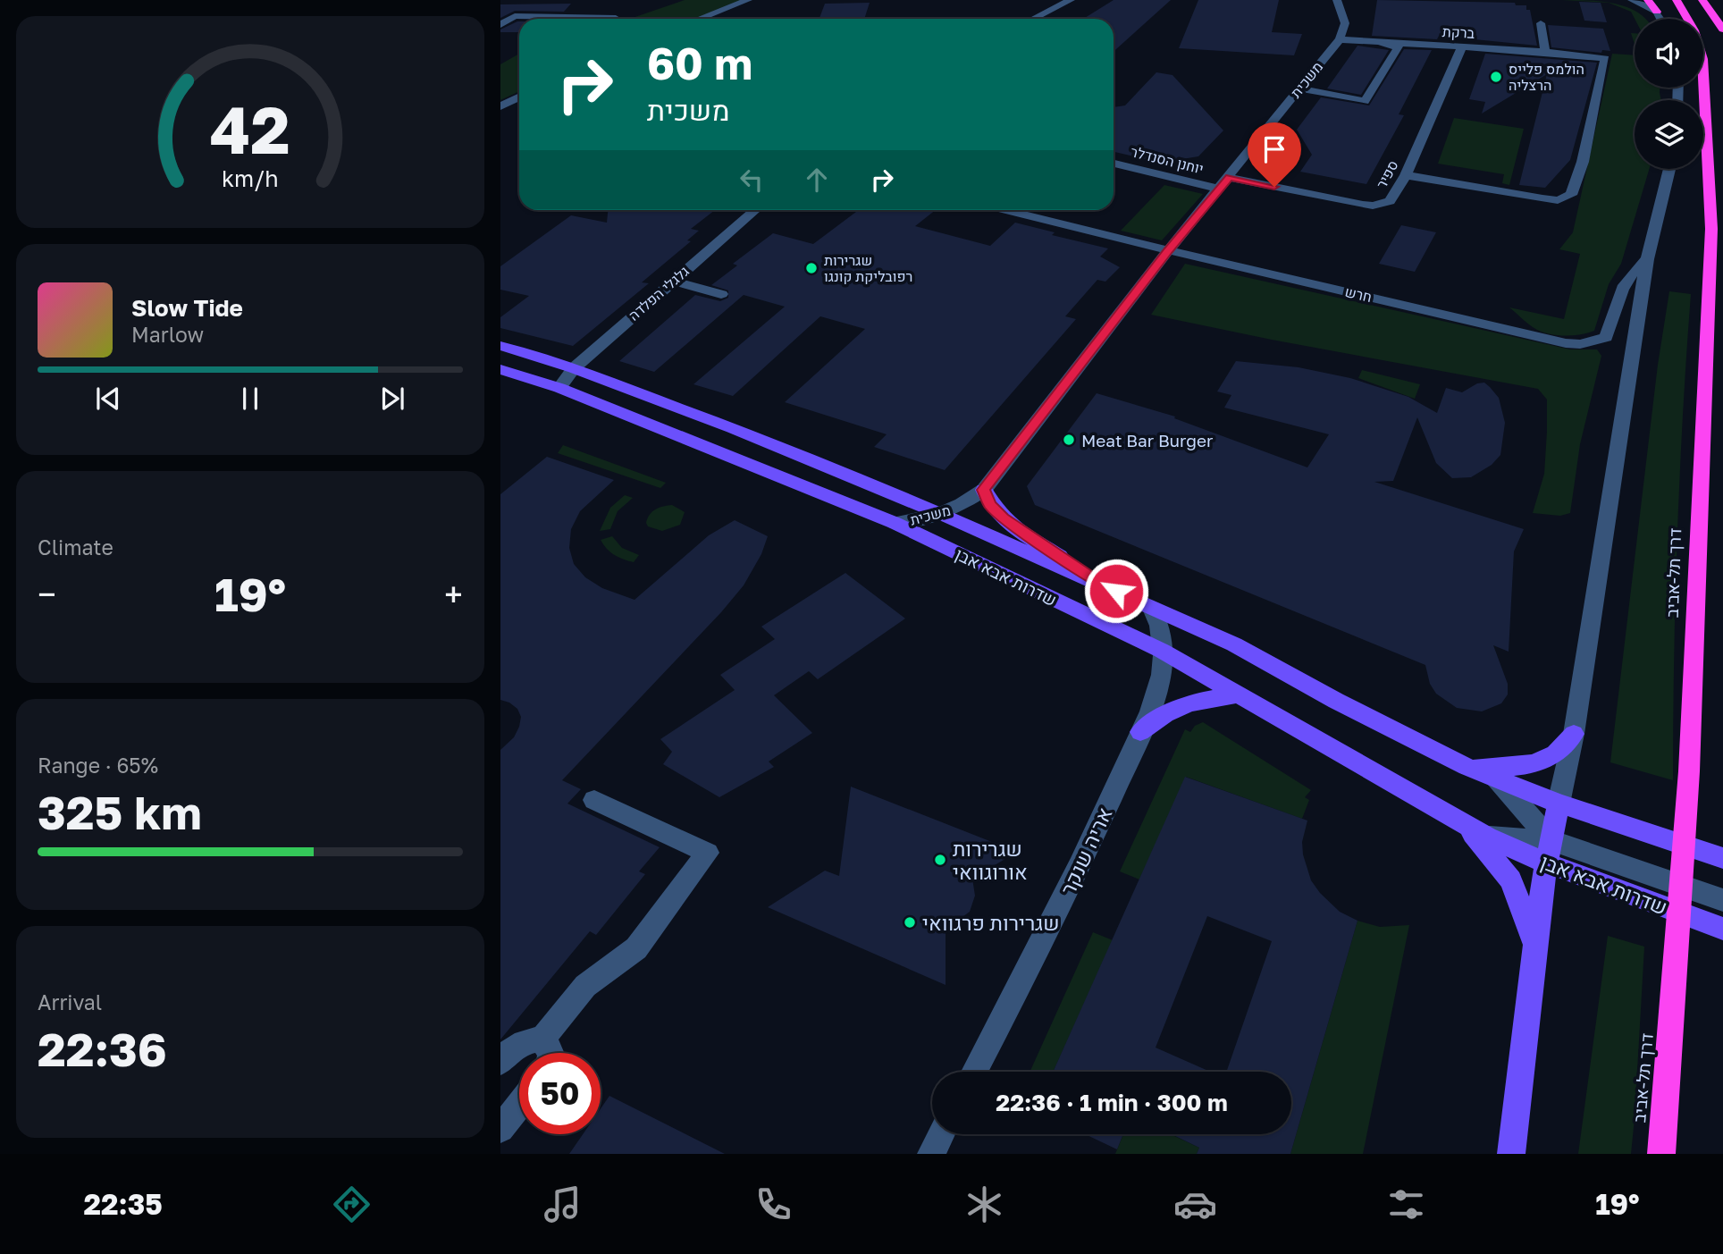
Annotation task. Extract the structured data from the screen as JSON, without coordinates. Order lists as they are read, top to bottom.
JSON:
{
  "streets": {
    "highway": ["דרך תל-אביב"],
    "main road": ["שדרות אבא אבן"],
    "street": [
      "ברקת",
      "משכית",
      "יוחנן הסנדלר",
      "ספיר",
      "גלגלי הפלדה",
      "חרש",
      "אריה שנקר"
    ]
  },
  "crossings": [
    ["ברקת", "משכית"],
    ["ברקת", "ספיר"],
    ["משכית", "יוחנן הסנדלר"],
    ["משכית", "ספיר"],
    ["משכית", "חרש"],
    ["משכית", "שדרות אבא אבן"],
    ["יוחנן הסנדלר", "ספיר"],
    ["גלגלי הפלדה", "שדרות אבא אבן"],
    ["שדרות אבא אבן", "אריה שנקר"]
  ],
  "places": [
    "הולמס פלייס הרצליה",
    "שגרירות רפובליקת קונגו",
    "Meat Bar Burger",
    "שגרירות אורוגוואי",
    "שגרירות פרגוואי"
  ],
  "page": {
    "turn": ["60 m", "משכית"],
    "song": ["Slow Tide", "Marlow"],
    "tile": [
      "Climate",
      ["Range · 65%", "325 km"],
      ["Arrival", "22:36"]
    ],
    "heat": ["−", "19°", "+"],
    "limit": "50",
    "trip": "22:36 · 1 min · 300 m",
    "tabs": ["22:35", "19°"],
    "gauge": ["42", "km/h"]
  }
}
